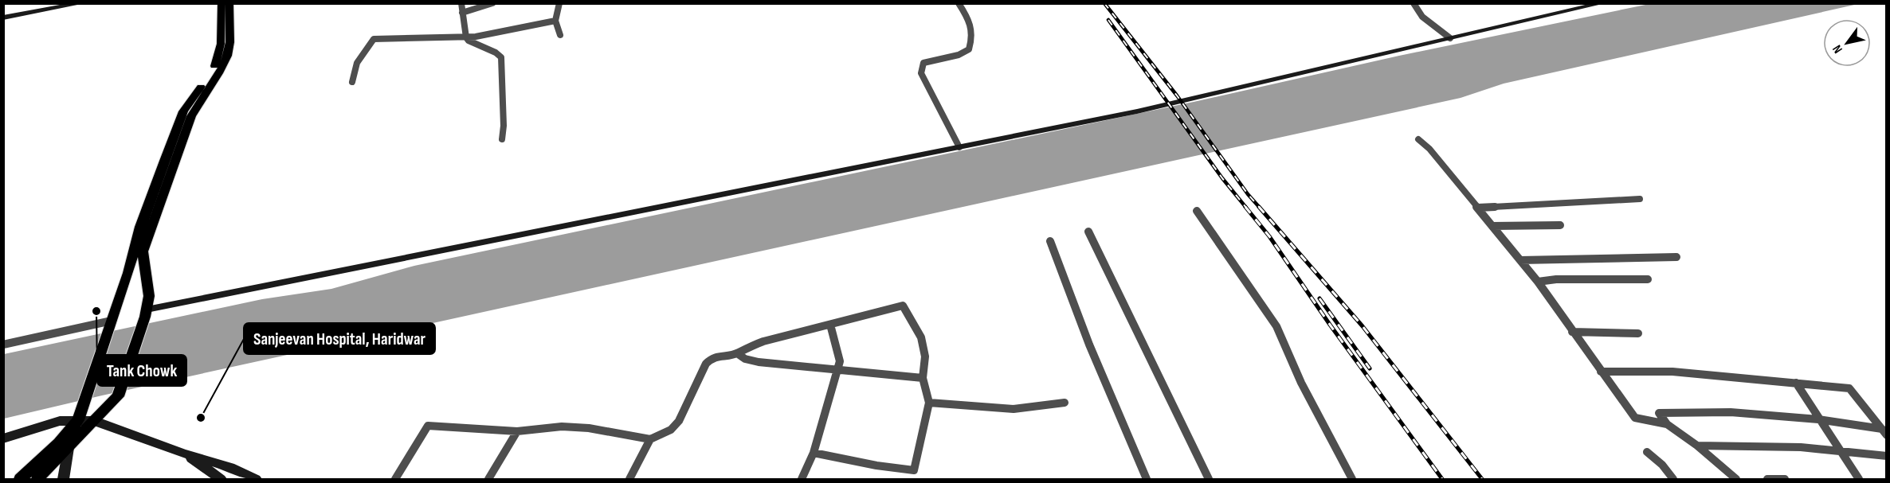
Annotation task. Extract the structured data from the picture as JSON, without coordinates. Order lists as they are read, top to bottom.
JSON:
{
  "places": ["Tank Chowk", "Sanjeevan Hospital, Haridwar"],
  "north": "bottom left"
}
